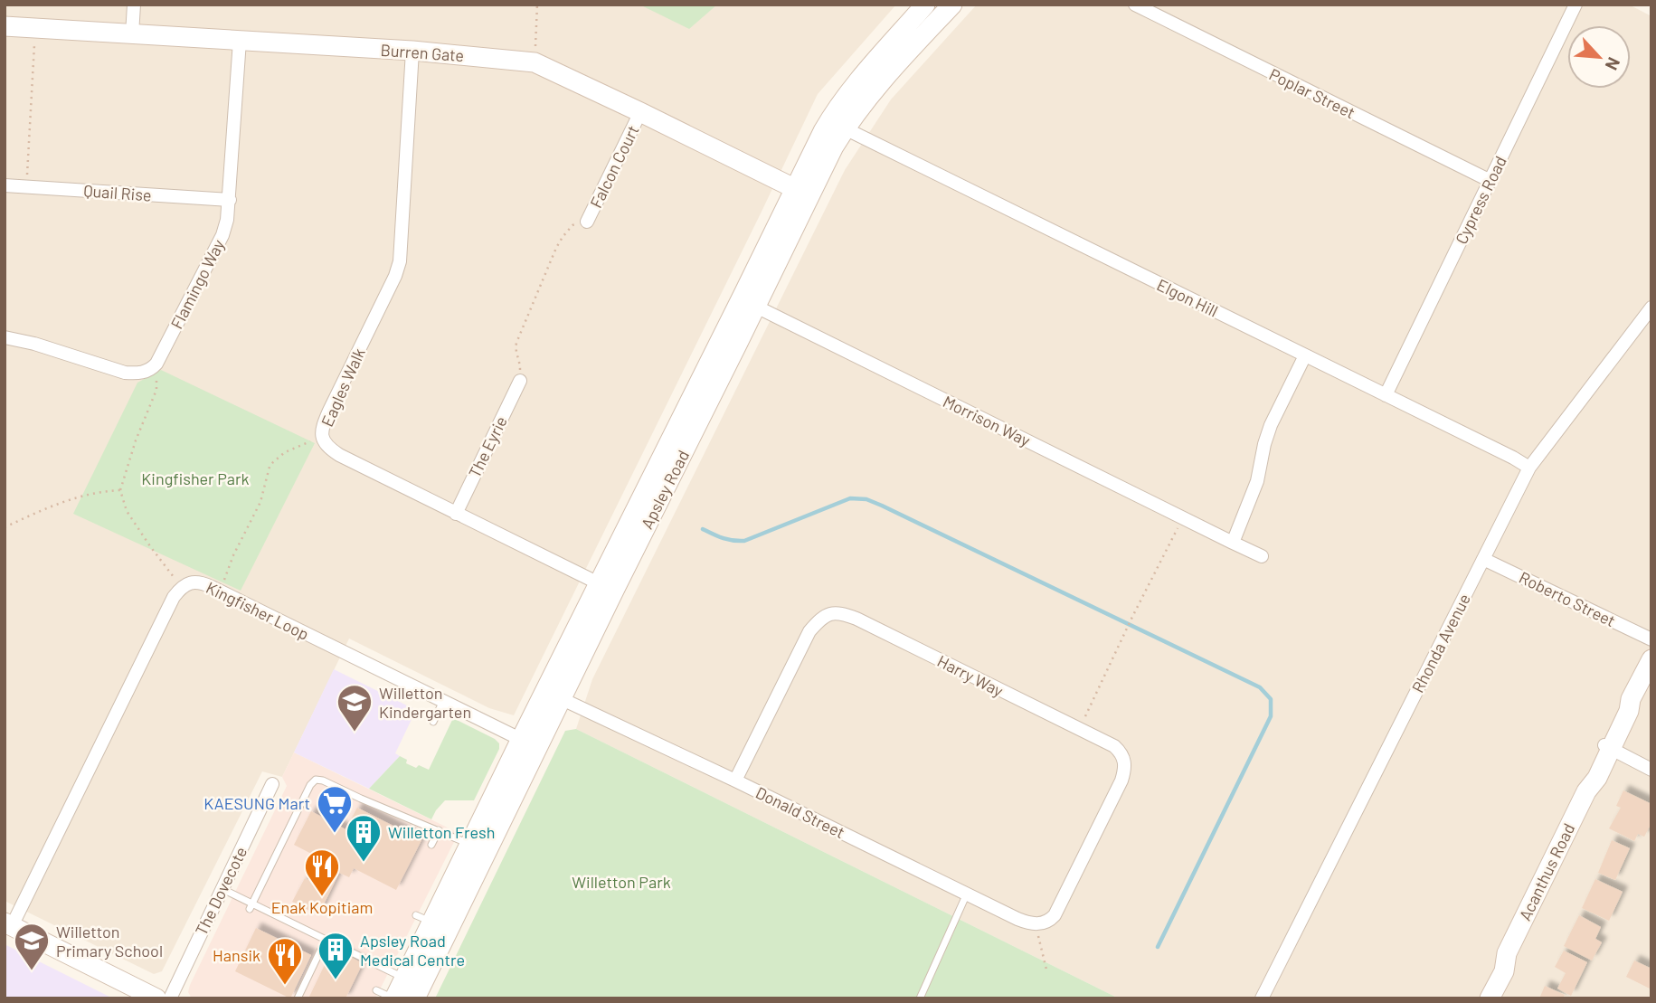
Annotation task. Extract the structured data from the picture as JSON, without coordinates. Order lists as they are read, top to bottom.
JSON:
{
  "streets": {
    "main road": ["Burren Gate", "Apsley Road", "Acanthus Road"],
    "street": [
      "Poplar Street",
      "Falcon Court",
      "Quail Rise",
      "Cypress Road",
      "Flamingo Way",
      "Elgon Hill",
      "Eagles Walk",
      "Morrison Way",
      "The Eyrie",
      "Roberto Street",
      "Kingfisher Loop",
      "Rhonda Avenue",
      "Harry Way",
      "Donald Street",
      "The Dovecote"
    ]
  },
  "crossings": [
    ["Burren Gate", "Falcon Court"],
    ["Burren Gate", "Flamingo Way"],
    ["Burren Gate", "Eagles Walk"],
    ["Burren Gate", "Apsley Road"],
    ["Poplar Street", "Cypress Road"],
    ["Quail Rise", "Flamingo Way"],
    ["Cypress Road", "Elgon Hill"],
    ["Elgon Hill", "Apsley Road"],
    ["Elgon Hill", "Rhonda Avenue"],
    ["Eagles Walk", "The Eyrie"],
    ["Eagles Walk", "Apsley Road"],
    ["Morrison Way", "Apsley Road"],
    ["Apsley Road", "Kingfisher Loop"],
    ["Apsley Road", "Donald Street"],
    ["Roberto Street", "Rhonda Avenue"],
    ["Harry Way", "Donald Street"]
  ],
  "parks": ["Kingfisher Park", "Willetton Park"],
  "places": {
    "school or university": ["Willetton Kindergarten", "Willetton Primary School"],
    "supermarket": ["KAESUNG Mart"],
    "building": ["Willetton Fresh", "Apsley Road Medical Centre"],
    "restaurant": ["Enak Kopitiam", "Hansik"]
  },
  "north": "bottom right"
}
